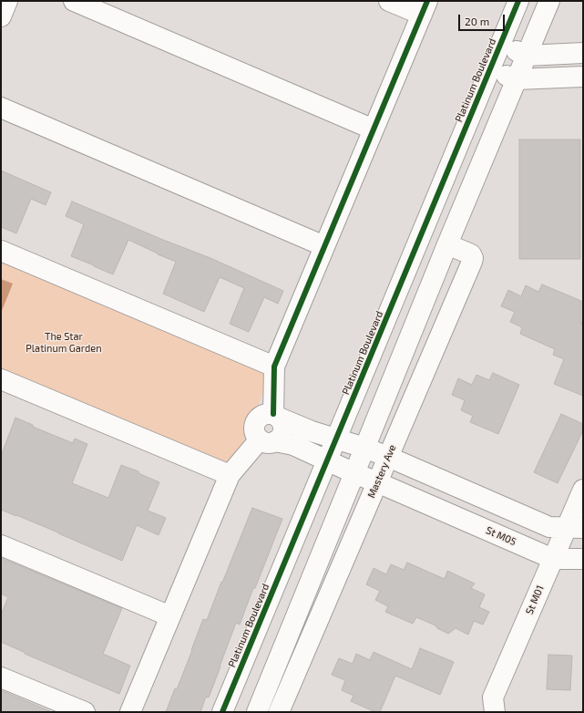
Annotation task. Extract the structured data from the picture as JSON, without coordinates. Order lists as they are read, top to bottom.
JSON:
{
  "streets": {
    "street": [
      "Platinum Boulevard",
      "Mastery Ave",
      "St M05",
      "St M01"
    ]
  },
  "crossings": [
    ["Platinum Boulevard", "St M05"],
    ["Mastery Ave", "St M05"],
    ["St M05", "St M01"]
  ],
  "parks": ["The Star Platinum Garden"],
  "scale_bar": "20 m"
}
